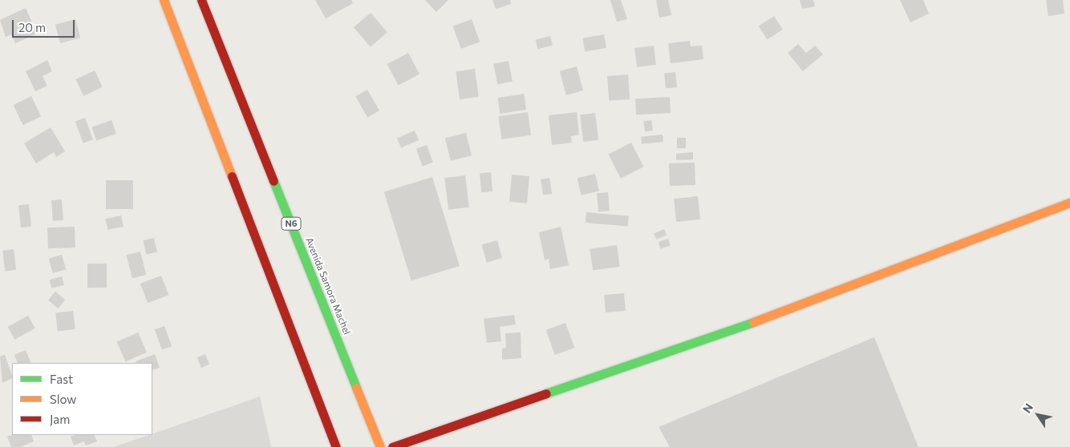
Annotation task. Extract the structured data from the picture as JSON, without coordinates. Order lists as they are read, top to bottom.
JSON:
{
  "streets": {
    "main road": ["N6", "Avenida Samora Machel"]
  },
  "legend": ["Fast", "Slow", "Jam"],
  "scale_bar": "20 m",
  "north": "top left"
}
